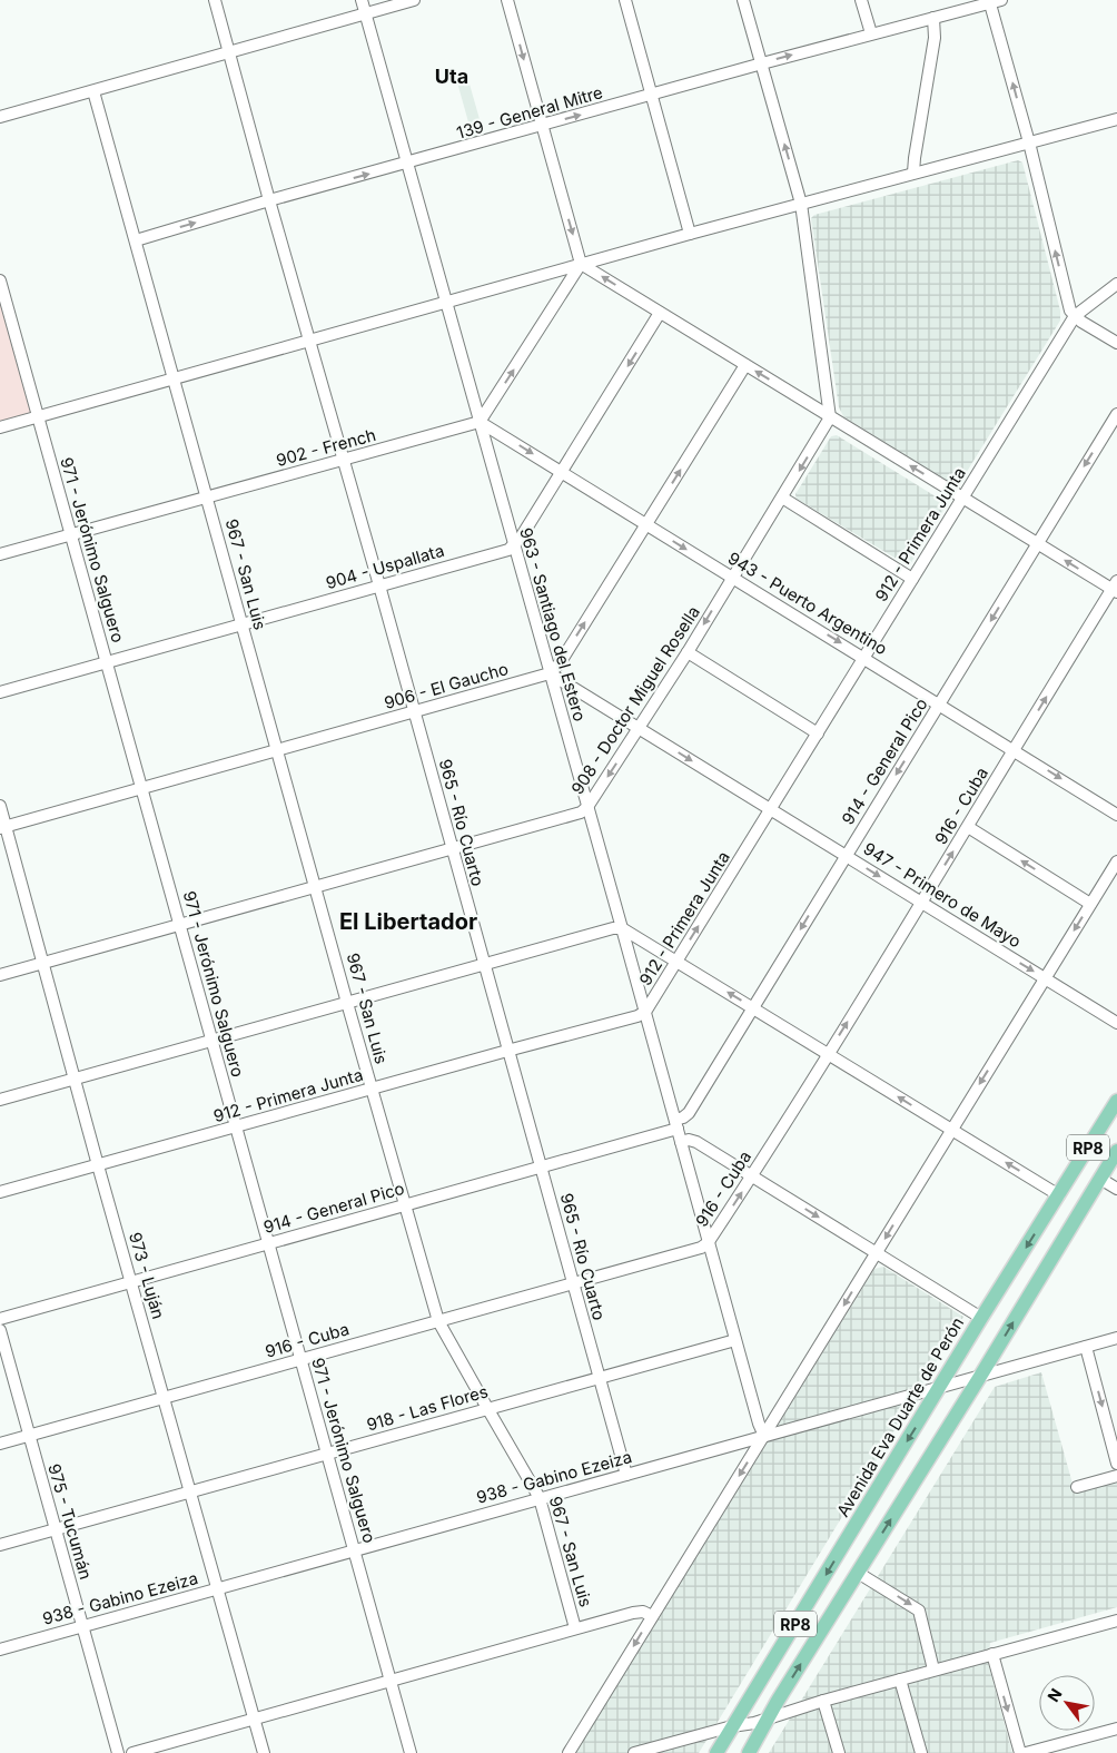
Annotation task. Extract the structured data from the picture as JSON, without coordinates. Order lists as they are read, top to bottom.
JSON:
{
  "streets": {
    "main road": ["RP8", "Avenida Eva Duarte de Perón"],
    "street": [
      "139 - General Mitre",
      "902 - French",
      "912 - Primera Junta",
      "971 - Jerónimo Salguero",
      "904 - Uspallata",
      "967 - San Luis",
      "943 - Puerto Argentino",
      "963 - Santiago del Estero",
      "906 - El Gaucho",
      "908 - Doctor Miguel Rosella",
      "914 - General Pico",
      "916 - Cuba",
      "965 - Río Cuarto",
      "947 - Primero de Mayo",
      "973 - Luján",
      "918 - Las Flores",
      "938 - Gabino Ezeiza",
      "975 - Tucumán"
    ]
  },
  "crossings": [
    ["139 - General Mitre", "967 - San Luis"],
    ["139 - General Mitre", "963 - Santiago del Estero"],
    ["139 - General Mitre", "965 - Río Cuarto"],
    ["902 - French", "971 - Jerónimo Salguero"],
    ["902 - French", "967 - San Luis"],
    ["902 - French", "943 - Puerto Argentino"],
    ["902 - French", "963 - Santiago del Estero"],
    ["902 - French", "965 - Río Cuarto"],
    ["912 - Primera Junta", "971 - Jerónimo Salguero"],
    ["912 - Primera Junta", "967 - San Luis"],
    ["912 - Primera Junta", "943 - Puerto Argentino"],
    ["912 - Primera Junta", "963 - Santiago del Estero"],
    ["912 - Primera Junta", "965 - Río Cuarto"],
    ["912 - Primera Junta", "947 - Primero de Mayo"],
    ["912 - Primera Junta", "973 - Luján"],
    ["971 - Jerónimo Salguero", "904 - Uspallata"],
    ["971 - Jerónimo Salguero", "906 - El Gaucho"],
    ["971 - Jerónimo Salguero", "908 - Doctor Miguel Rosella"],
    ["971 - Jerónimo Salguero", "914 - General Pico"],
    ["971 - Jerónimo Salguero", "916 - Cuba"],
    ["971 - Jerónimo Salguero", "918 - Las Flores"],
    ["971 - Jerónimo Salguero", "938 - Gabino Ezeiza"],
    ["904 - Uspallata", "967 - San Luis"],
    ["904 - Uspallata", "963 - Santiago del Estero"],
    ["904 - Uspallata", "965 - Río Cuarto"],
    ["967 - San Luis", "906 - El Gaucho"],
    ["967 - San Luis", "908 - Doctor Miguel Rosella"],
    ["967 - San Luis", "914 - General Pico"],
    ["967 - San Luis", "916 - Cuba"],
    ["967 - San Luis", "918 - Las Flores"],
    ["967 - San Luis", "938 - Gabino Ezeiza"],
    ["943 - Puerto Argentino", "963 - Santiago del Estero"],
    ["943 - Puerto Argentino", "908 - Doctor Miguel Rosella"],
    ["943 - Puerto Argentino", "914 - General Pico"],
    ["943 - Puerto Argentino", "916 - Cuba"],
    ["963 - Santiago del Estero", "906 - El Gaucho"],
    ["963 - Santiago del Estero", "908 - Doctor Miguel Rosella"],
    ["963 - Santiago del Estero", "914 - General Pico"],
    ["963 - Santiago del Estero", "916 - Cuba"],
    ["963 - Santiago del Estero", "947 - Primero de Mayo"],
    ["963 - Santiago del Estero", "918 - Las Flores"],
    ["963 - Santiago del Estero", "938 - Gabino Ezeiza"],
    ["906 - El Gaucho", "965 - Río Cuarto"],
    ["906 - El Gaucho", "947 - Primero de Mayo"],
    ["906 - El Gaucho", "973 - Luján"],
    ["908 - Doctor Miguel Rosella", "965 - Río Cuarto"],
    ["908 - Doctor Miguel Rosella", "947 - Primero de Mayo"],
    ["908 - Doctor Miguel Rosella", "973 - Luján"],
    ["914 - General Pico", "965 - Río Cuarto"],
    ["914 - General Pico", "947 - Primero de Mayo"],
    ["914 - General Pico", "973 - Luján"],
    ["916 - Cuba", "965 - Río Cuarto"],
    ["916 - Cuba", "947 - Primero de Mayo"],
    ["916 - Cuba", "973 - Luján"],
    ["916 - Cuba", "975 - Tucumán"],
    ["965 - Río Cuarto", "918 - Las Flores"],
    ["965 - Río Cuarto", "938 - Gabino Ezeiza"],
    ["RP8", "938 - Gabino Ezeiza"],
    ["973 - Luján", "918 - Las Flores"],
    ["973 - Luján", "938 - Gabino Ezeiza"],
    ["918 - Las Flores", "975 - Tucumán"],
    ["Avenida Eva Duarte de Perón", "938 - Gabino Ezeiza"],
    ["938 - Gabino Ezeiza", "975 - Tucumán"]
  ],
  "one_way": ["139 - General Mitre", "914 - General Pico", "916 - Cuba"],
  "districts": ["Uta", "El Libertador"],
  "north": "top left"
}
